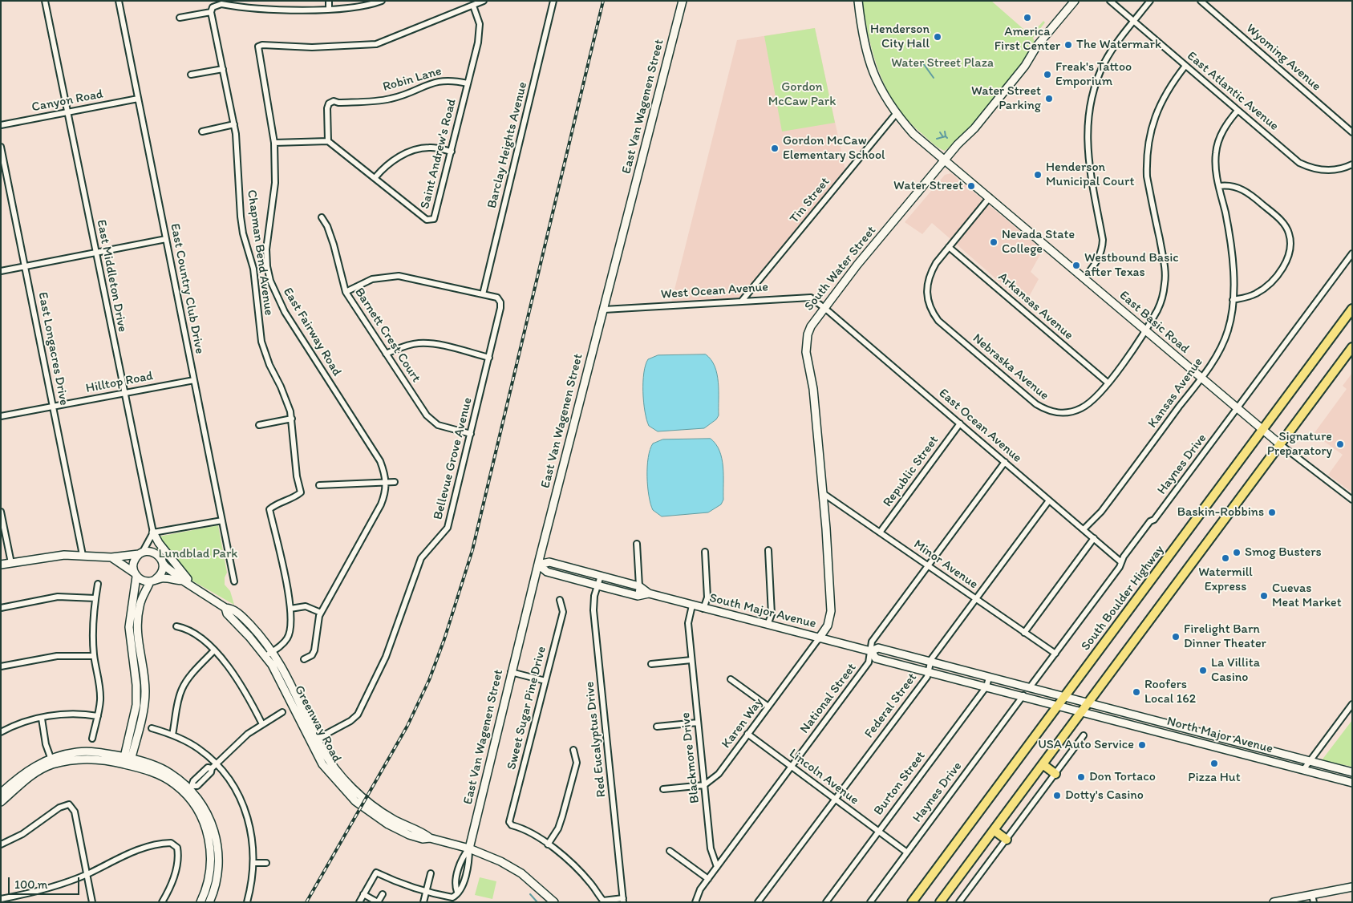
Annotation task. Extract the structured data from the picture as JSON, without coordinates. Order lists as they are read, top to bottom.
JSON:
{
  "streets": {
    "main road": [
      "East Van Wagenen Street",
      "South Water Street",
      "East Basic Road",
      "South Boulder Highway",
      "South Major Avenue",
      "Greenway Road",
      "North Major Avenue"
    ],
    "street": [
      "Wyoming Avenue",
      "Robin Lane",
      "East Atlantic Avenue",
      "Canyon Road",
      "Barclay Heights Avenue",
      "Saint Andrew's Road",
      "Tin Street",
      "Chapman Bend Avenue",
      "East Middleton Drive",
      "East Country Club Drive",
      "West Ocean Avenue",
      "Arkansas Avenue",
      "East Fairway Road",
      "Barnett Crest Court",
      "East Longacres Drive",
      "Nebraska Avenue",
      "Hilltop Road",
      "Kansas Avenue",
      "East Ocean Avenue",
      "Bellevue Grove Avenue",
      "Haynes Drive",
      "Republic Street",
      "Minor Avenue",
      "National Street",
      "Federal Street",
      "Sweet Sugar Pine Drive",
      "Karen Way",
      "Red Eucalyptus Drive",
      "Blackmore Drive",
      "Lincoln Avenue",
      "Burton Street"
    ]
  },
  "crossings": [
    ["Robin Lane", "Saint Andrew's Road"],
    ["East Atlantic Avenue", "Nebraska Avenue"],
    ["East Atlantic Avenue", "Kansas Avenue"],
    ["Canyon Road", "East Middleton Drive"],
    ["Canyon Road", "East Country Club Drive"],
    ["East Van Wagenen Street", "West Ocean Avenue"],
    ["East Van Wagenen Street", "South Major Avenue"],
    ["East Van Wagenen Street", "Greenway Road"],
    ["Barclay Heights Avenue", "Bellevue Grove Avenue"],
    ["Saint Andrew's Road", "East Fairway Road"],
    ["Tin Street", "West Ocean Avenue"],
    ["Tin Street", "East Basic Road"],
    ["Chapman Bend Avenue", "Greenway Road"],
    ["South Water Street", "West Ocean Avenue"],
    ["South Water Street", "East Basic Road"],
    ["South Water Street", "East Ocean Avenue"],
    ["South Water Street", "Minor Avenue"],
    ["South Water Street", "South Major Avenue"],
    ["South Water Street", "Karen Way"],
    ["East Middleton Drive", "Hilltop Road"],
    ["East Country Club Drive", "Hilltop Road"],
    ["West Ocean Avenue", "East Ocean Avenue"],
    ["Arkansas Avenue", "Nebraska Avenue"],
    ["East Basic Road", "Nebraska Avenue"],
    ["East Basic Road", "Kansas Avenue"],
    ["East Basic Road", "Haynes Drive"],
    ["East Basic Road", "South Boulder Highway"],
    ["Barnett Crest Court", "Bellevue Grove Avenue"],
    ["East Longacres Drive", "Hilltop Road"],
    ["Kansas Avenue", "East Ocean Avenue"],
    ["East Ocean Avenue", "Haynes Drive"],
    ["East Ocean Avenue", "Republic Street"],
    ["East Ocean Avenue", "National Street"],
    ["East Ocean Avenue", "Federal Street"],
    ["Bellevue Grove Avenue", "Greenway Road"],
    ["Haynes Drive", "Minor Avenue"],
    ["Haynes Drive", "South Major Avenue"],
    ["Haynes Drive", "Lincoln Avenue"],
    ["Republic Street", "Minor Avenue"],
    ["Minor Avenue", "National Street"],
    ["Minor Avenue", "Federal Street"],
    ["South Boulder Highway", "South Major Avenue"],
    ["South Major Avenue", "National Street"],
    ["South Major Avenue", "Federal Street"],
    ["South Major Avenue", "Karen Way"],
    ["South Major Avenue", "North Major Avenue"],
    ["South Major Avenue", "Red Eucalyptus Drive"],
    ["South Major Avenue", "Blackmore Drive"],
    ["South Major Avenue", "Burton Street"],
    ["National Street", "Blackmore Drive"],
    ["National Street", "Lincoln Avenue"],
    ["Federal Street", "Lincoln Avenue"],
    ["Karen Way", "Blackmore Drive"],
    ["Karen Way", "Lincoln Avenue"],
    ["Lincoln Avenue", "Burton Street"]
  ],
  "parks": ["Water Street Plaza", "Gordon McCaw Park", "Lundblad Park"],
  "places": [
    "America First Center",
    "Henderson City Hall",
    "The Watermark",
    "Freak's Tattoo Emporium",
    "Water Street Parking",
    "Gordon McCaw Elementary School",
    "Henderson Municipal Court",
    "Water Street",
    "Nevada State College",
    "Westbound Basic after Texas",
    "Signature Preparatory",
    "Baskin-Robbins",
    "Smog Busters",
    "Watermill Express",
    "Cuevas Meat Market",
    "Firelight Barn Dinner Theater",
    "La Villita Casino",
    "Roofers Local 162",
    "USA Auto Service",
    "Pizza Hut",
    "Don Tortaco",
    "Dotty's Casino"
  ],
  "scale_bar": "100 m"
}
